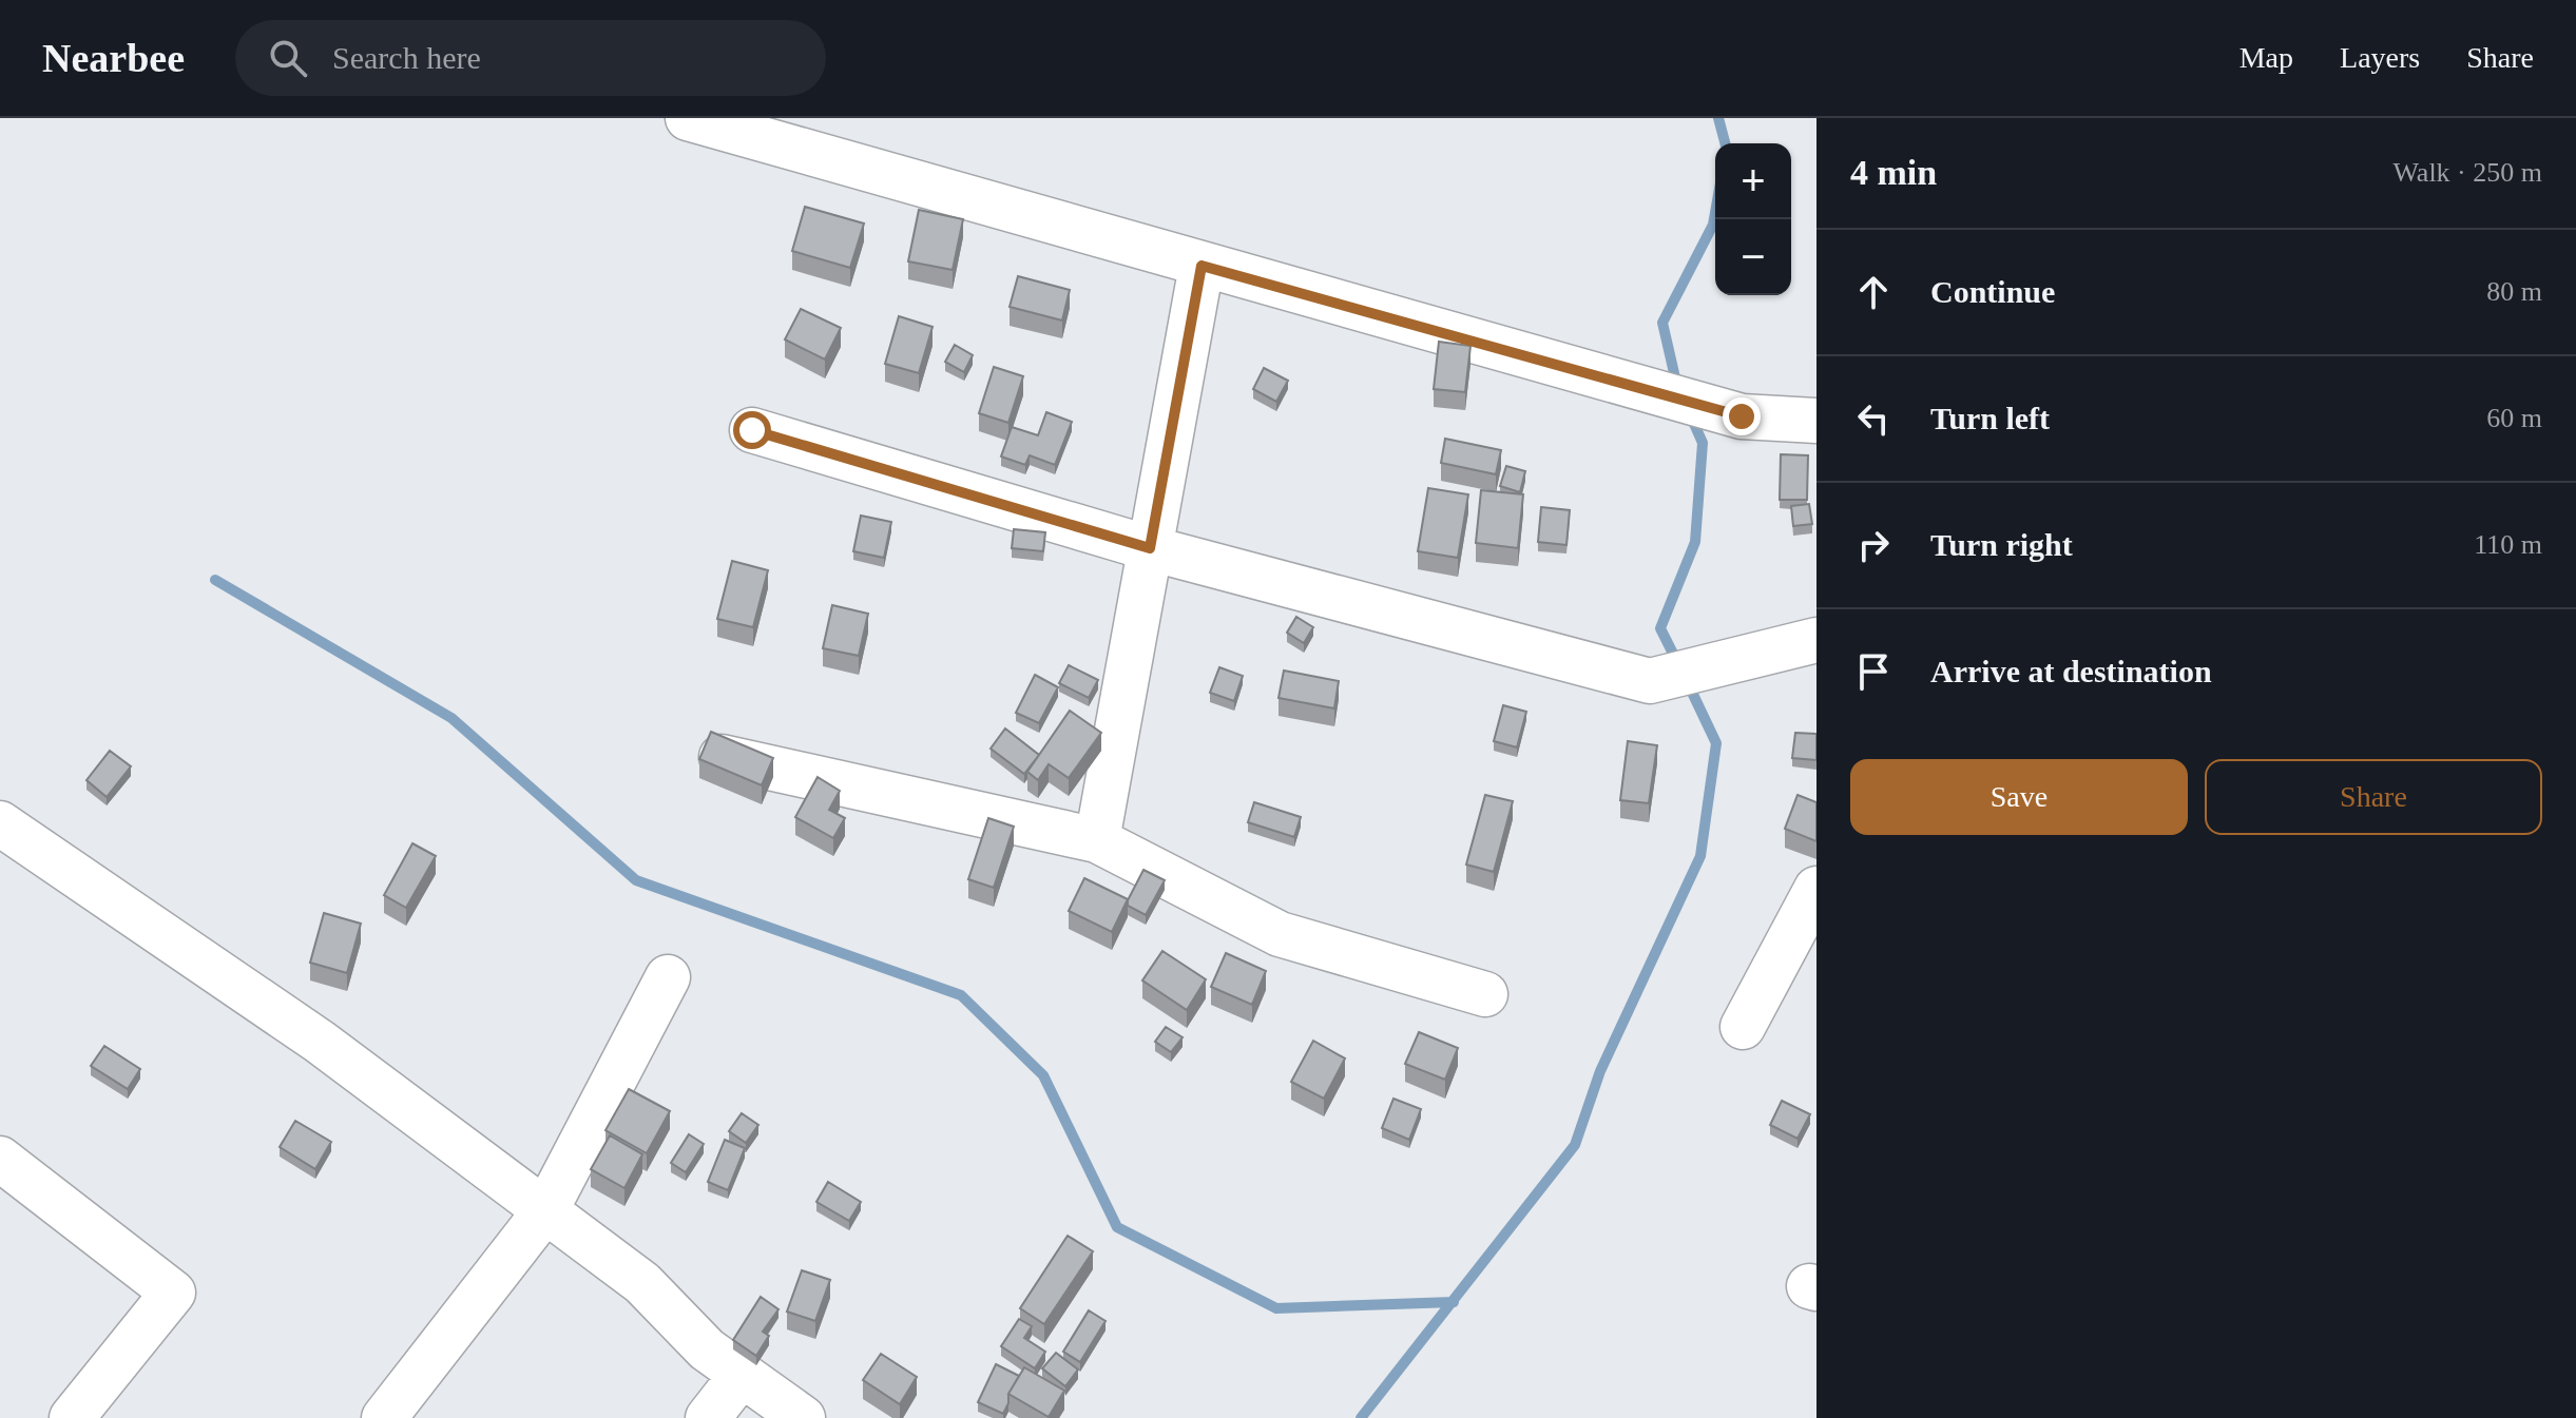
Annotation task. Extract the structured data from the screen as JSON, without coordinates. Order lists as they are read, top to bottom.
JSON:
{
  "page": {
    "header": "Nearbee",
    "search": "Search here",
    "nav": ["Map", "Layers", "Share"],
    "heading": ["4 min", "Walk · 250 m"],
    "map_buttons": ["+", "−"],
    "list": [
      ["Continue", "80 m"],
      ["Turn left", "60 m"],
      ["Turn right", "110 m"],
      "Arrive at destination"
    ],
    "buttons": ["Save", "Share"]
  }
}
